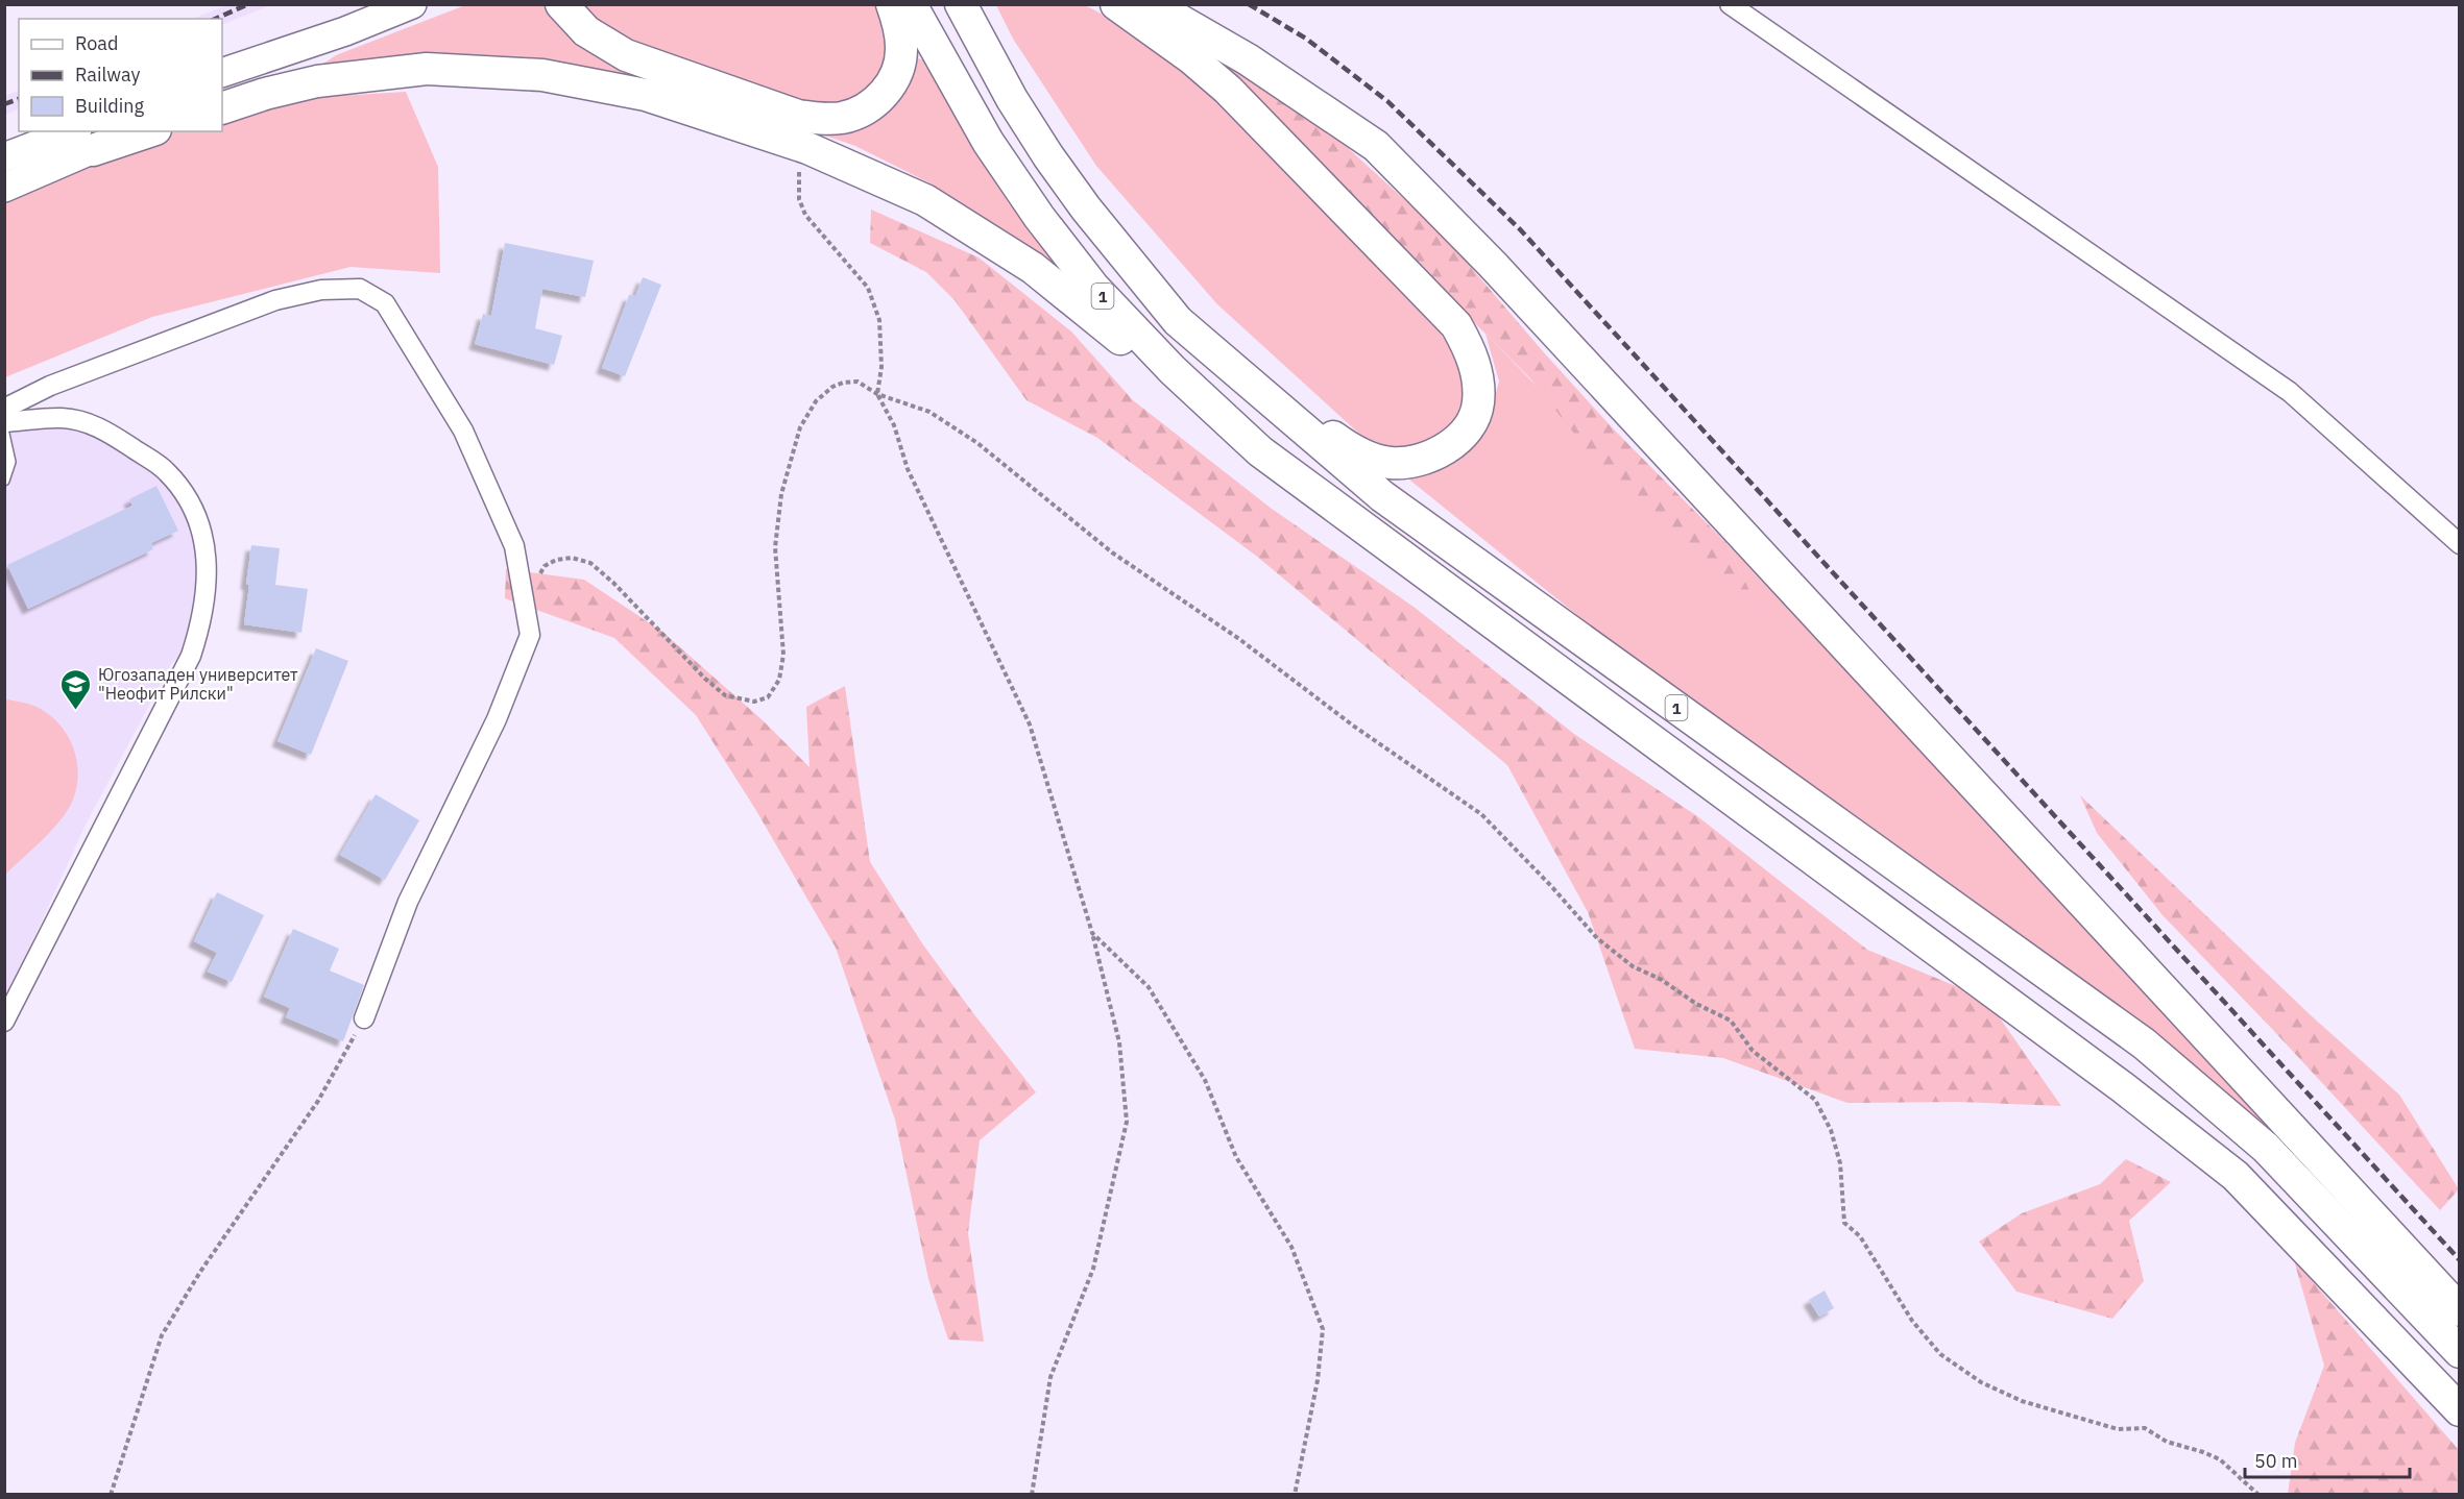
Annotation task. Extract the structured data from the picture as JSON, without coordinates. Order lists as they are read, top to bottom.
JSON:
{
  "streets": {
    "main road": ["1"]
  },
  "places": {
    "school or university": ["Югозападен университет \"Неофит Рилски\""]
  },
  "legend": ["Road", "Railway", "Building"],
  "scale_bar": "50 m"
}
